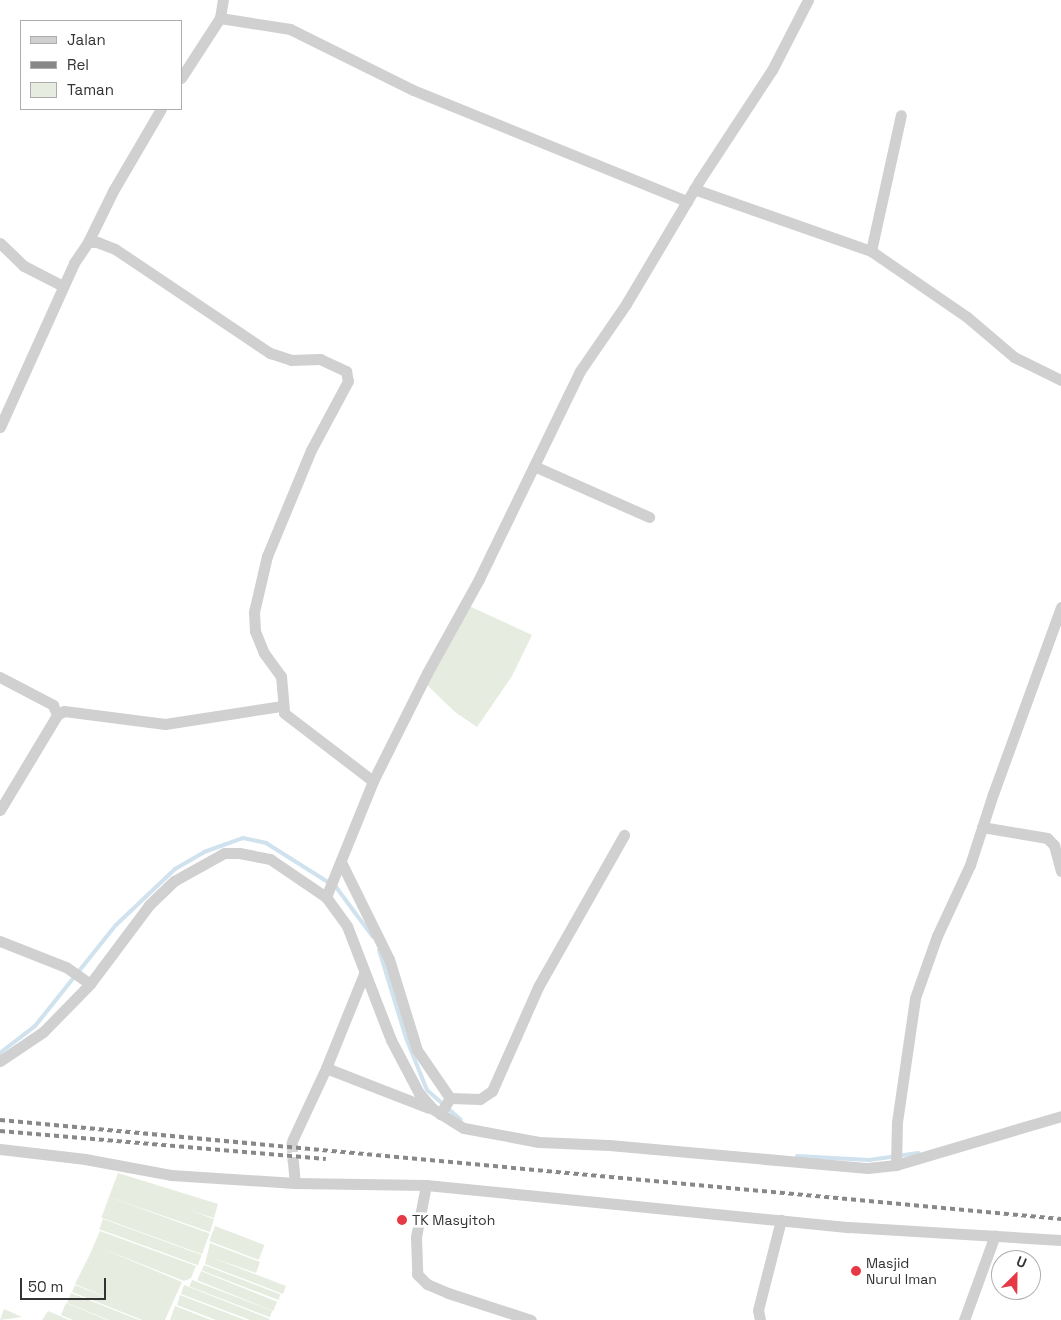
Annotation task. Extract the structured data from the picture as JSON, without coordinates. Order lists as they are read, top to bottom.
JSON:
{
  "places": ["TK Masyitoh", "Masjid Nurul Iman"],
  "legend": ["Jalan", "Rel", "Taman"],
  "scale_bar": "50 m",
  "north": "top right"
}
